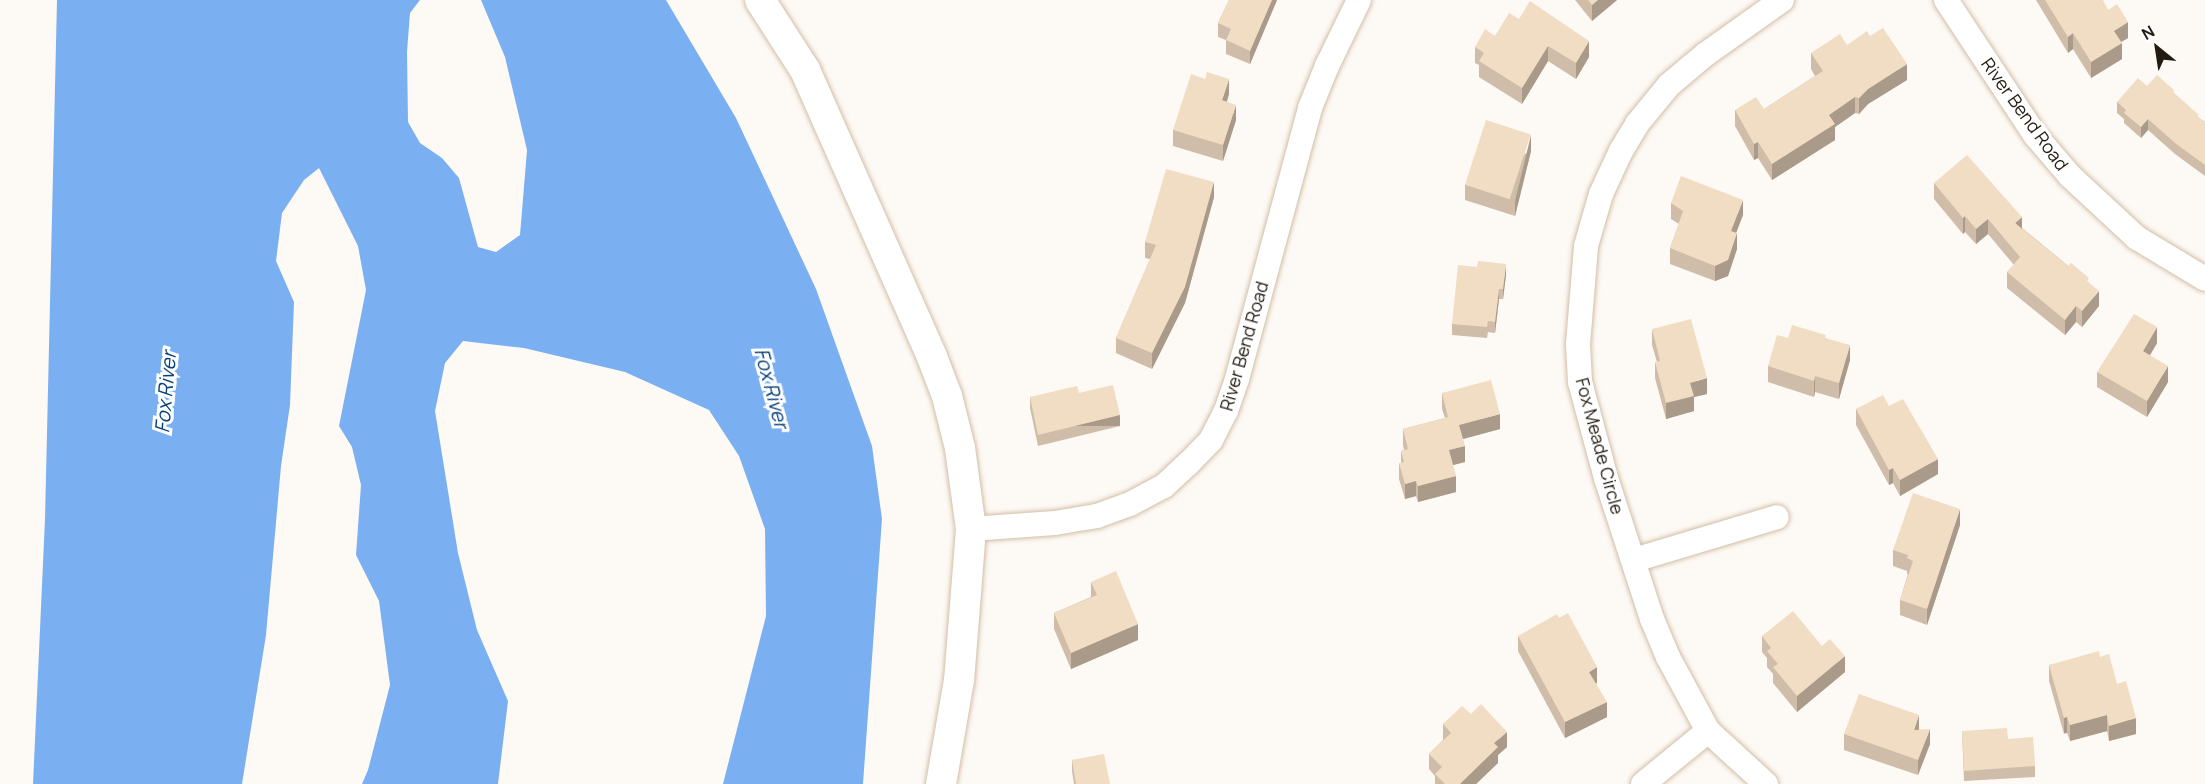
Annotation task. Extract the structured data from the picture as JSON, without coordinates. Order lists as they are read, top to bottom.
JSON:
{
  "streets": {
    "street": ["River Bend Road", "Fox Meade Circle"]
  },
  "water": ["Fox River"],
  "north": "top left"
}
